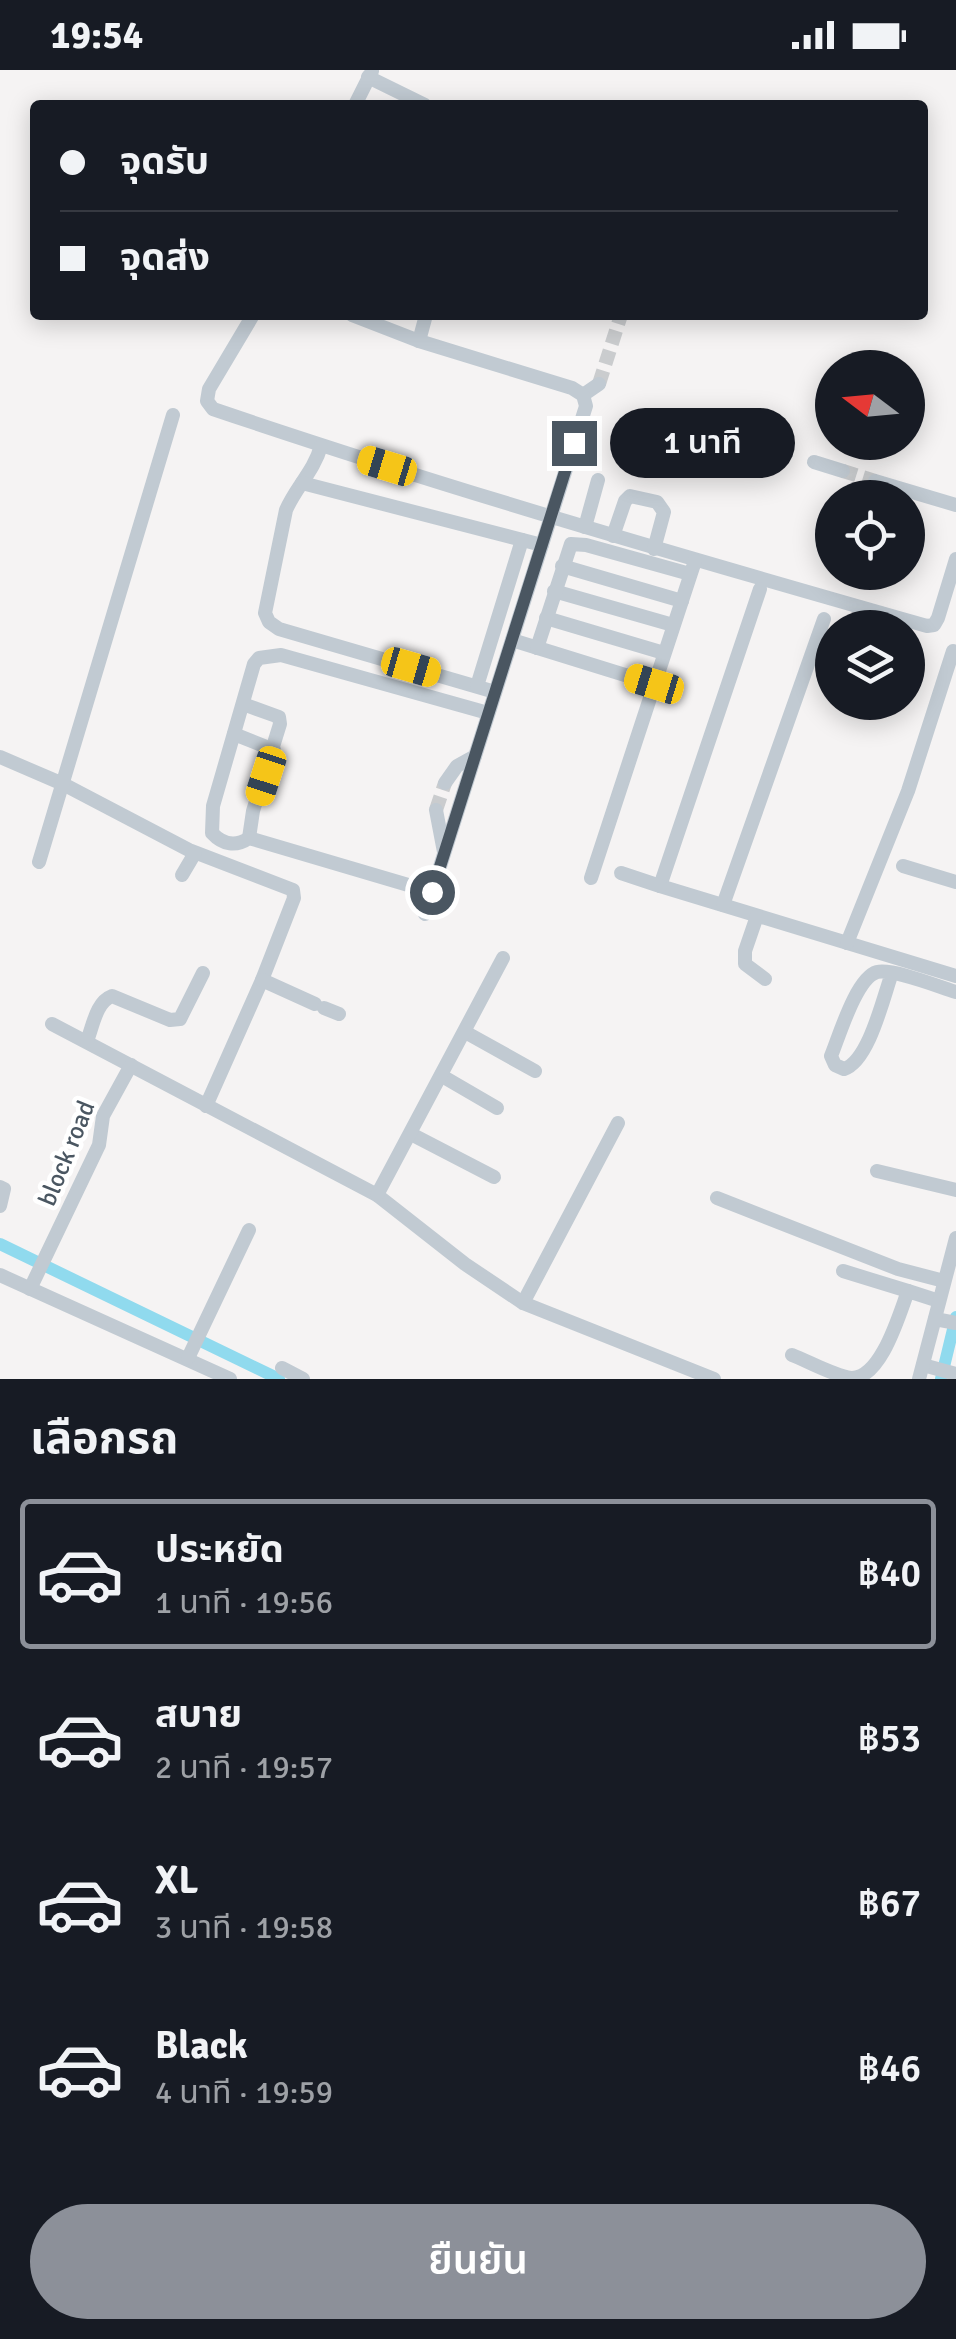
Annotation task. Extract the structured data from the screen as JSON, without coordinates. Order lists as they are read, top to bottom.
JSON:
{
  "streets": {
    "street": ["block road"]
  },
  "north": "left",
  "page": {
    "status": "19:54",
    "banner": ["จุดรับ", "จุดส่ง"],
    "bubble": "1 นาที",
    "heading": "เลือกรถ",
    "list": [
      {
        "name": "ประหยัด",
        "note": "1 นาที · 19:56",
        "value": "฿40"
      },
      {
        "name": "สบาย",
        "note": "2 นาที · 19:57",
        "value": "฿53"
      },
      {
        "name": "XL",
        "note": "3 นาที · 19:58",
        "value": "฿67"
      },
      {
        "name": "Black",
        "note": "4 นาที · 19:59",
        "value": "฿46"
      }
    ],
    "buttons": "ยืนยัน"
  }
}
